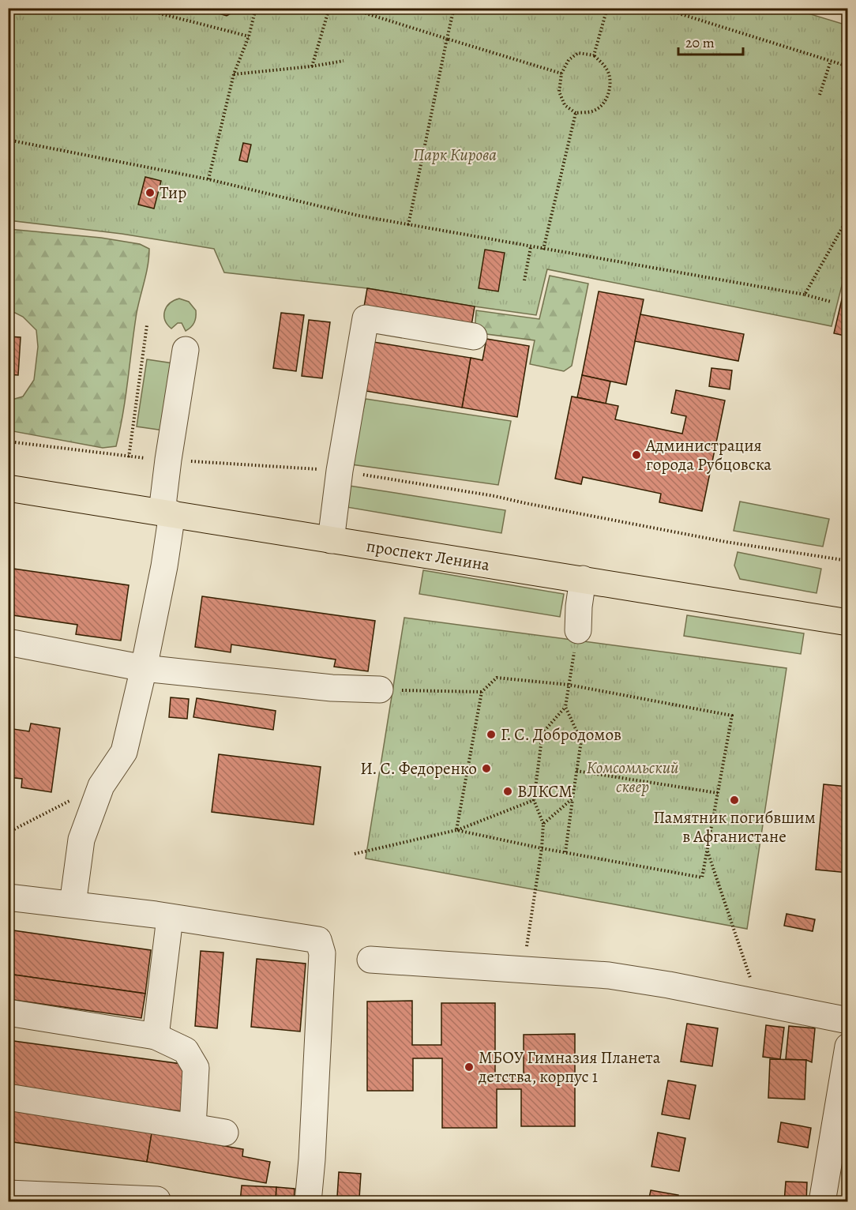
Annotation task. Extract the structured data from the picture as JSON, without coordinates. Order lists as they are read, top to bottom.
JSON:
{
  "streets": {
    "main road": ["проспект Ленина"]
  },
  "parks": ["Парк Кирова", "Комсомльский сквер"],
  "places": [
    "Тир",
    "Администрация города Рубцовска",
    "Г. С. Добродомов",
    "И. С. Федоренко",
    "ВЛКСМ",
    "Памятник погибвшим в Афганистане",
    "МБОУ Гимназия Планета детства, корпус 1"
  ],
  "scale_bar": "20 m"
}
